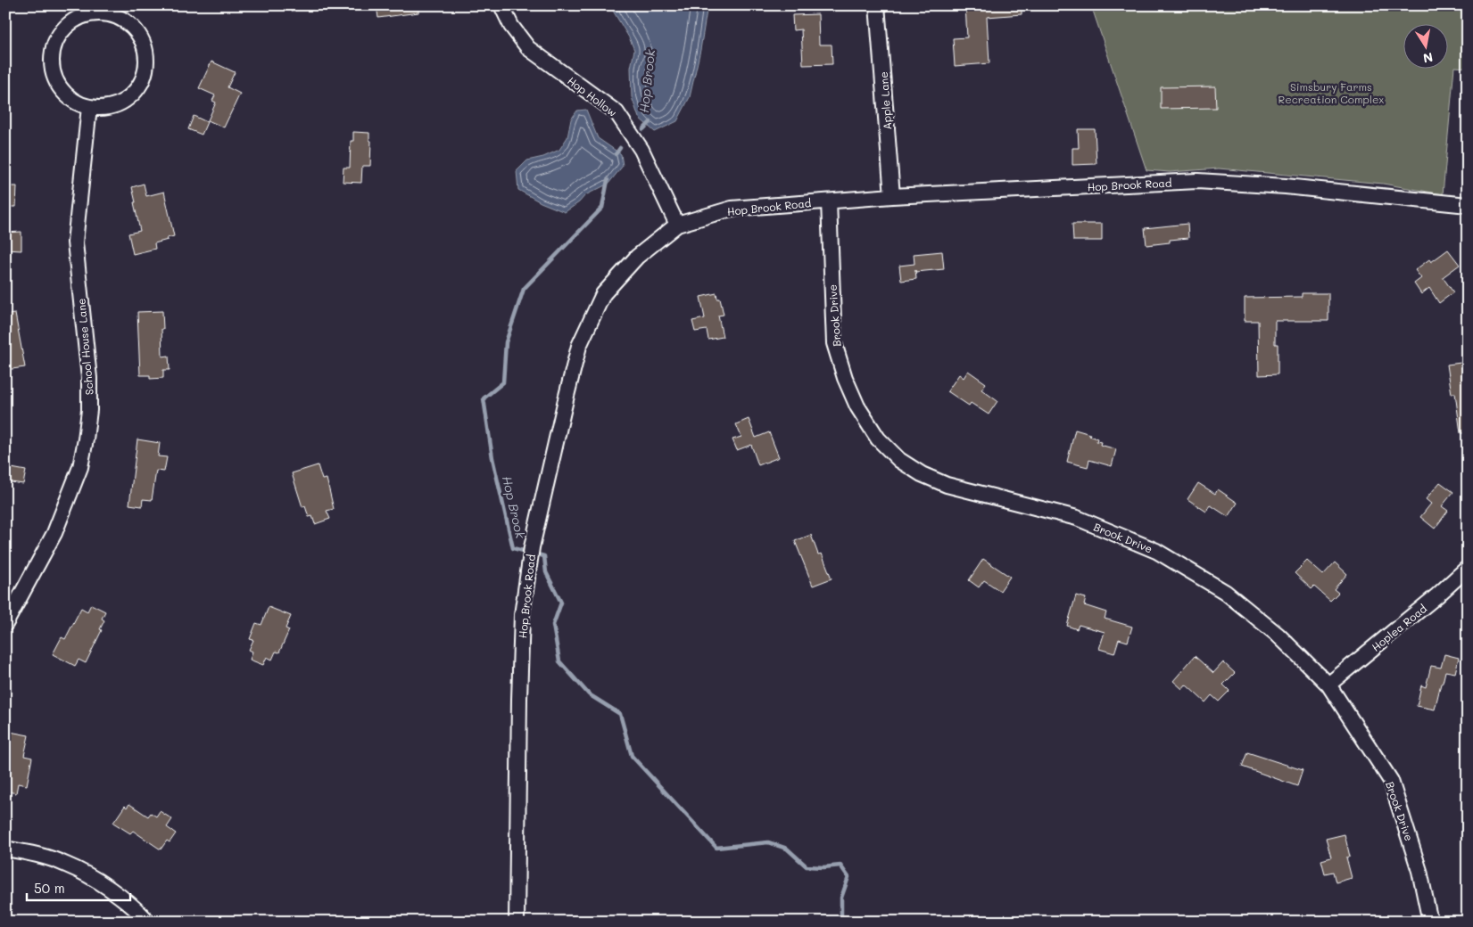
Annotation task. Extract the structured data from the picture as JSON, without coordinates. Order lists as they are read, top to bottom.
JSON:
{
  "streets": {
    "street": [
      "Hop Hollow",
      "Apple Lane",
      "Hop Brook Road",
      "Brook Drive",
      "School House Lane",
      "Hoplea Road"
    ]
  },
  "crossings": [
    ["Hop Hollow", "Hop Brook Road"],
    ["Apple Lane", "Hop Brook Road"],
    ["Hop Brook Road", "Brook Drive"],
    ["Brook Drive", "Hoplea Road"]
  ],
  "water": ["Hop Brook"],
  "parks": ["Simsbury Farms Recreation Complex"],
  "scale_bar": "50 m",
  "north": "bottom"
}
